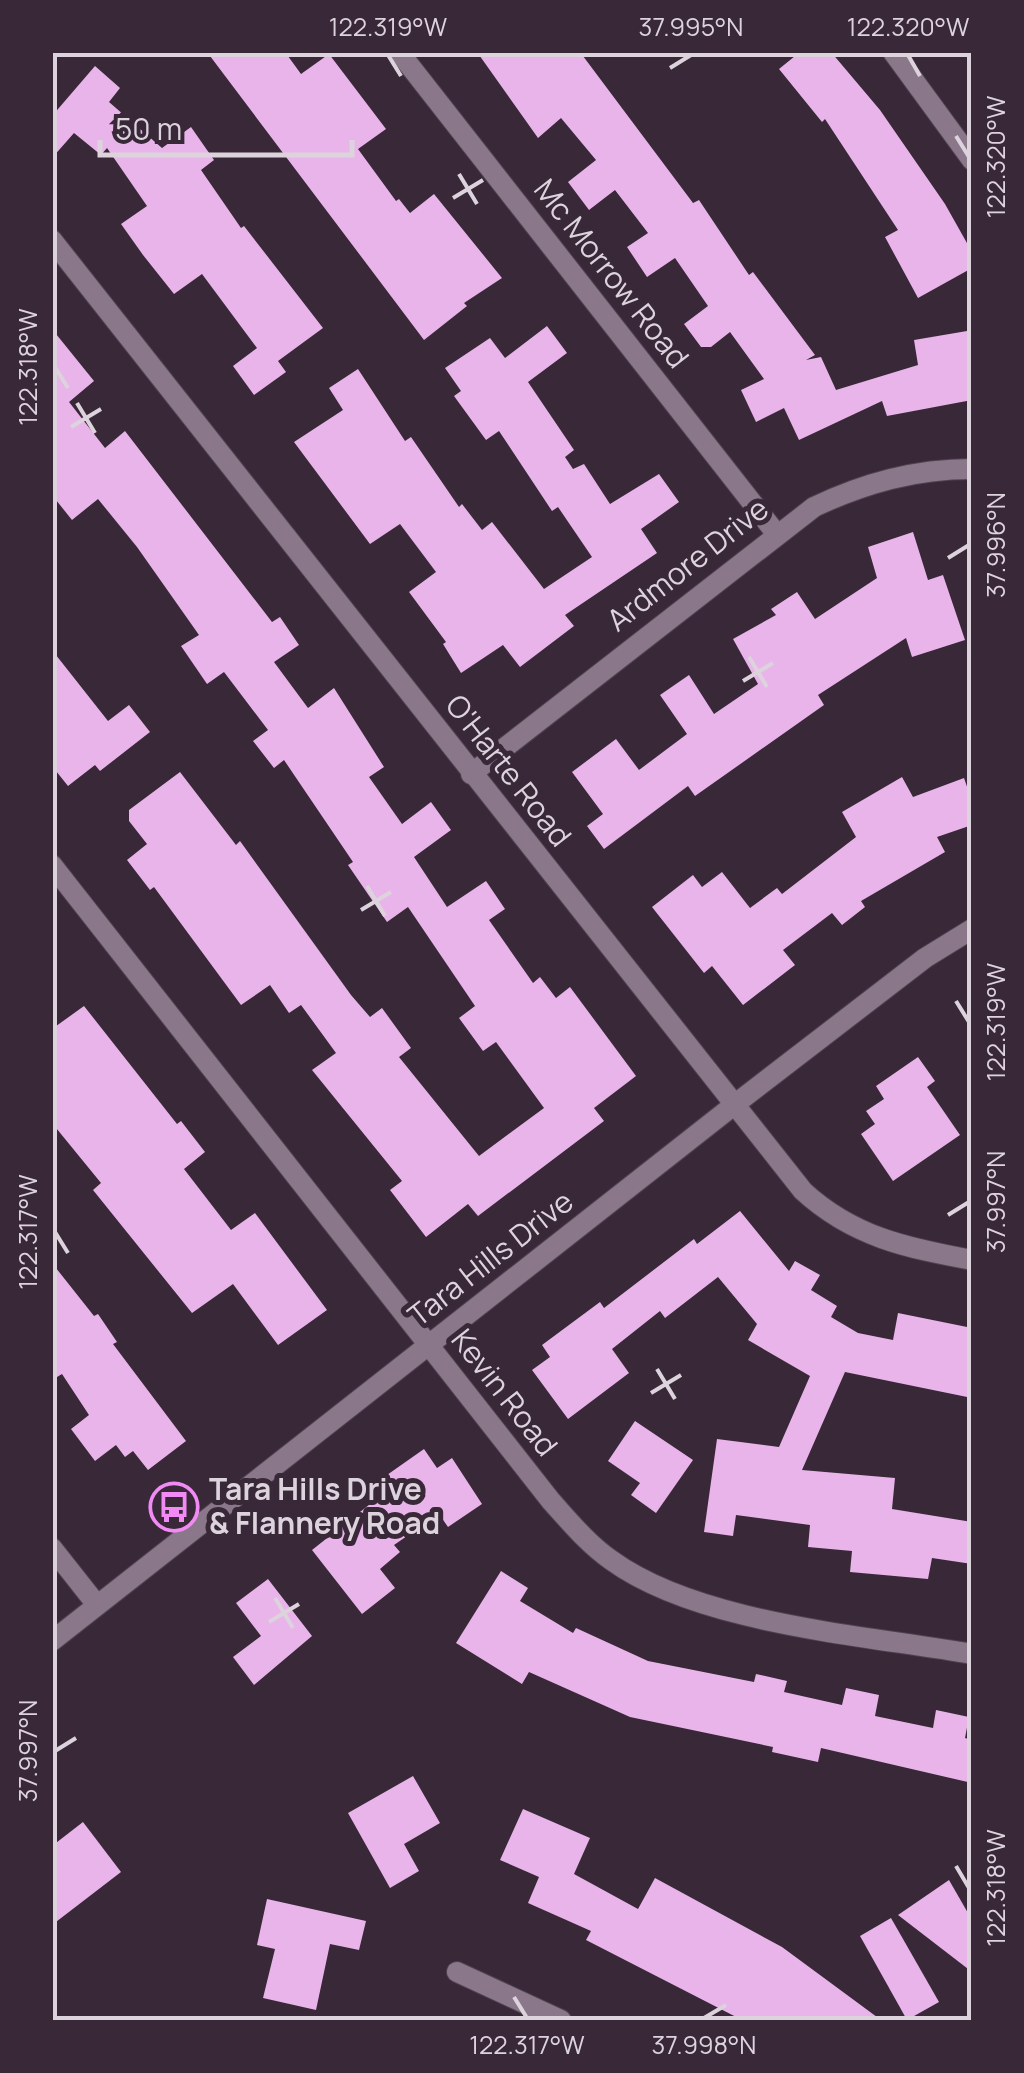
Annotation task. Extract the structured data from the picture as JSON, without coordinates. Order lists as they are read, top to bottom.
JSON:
{
  "streets": {
    "street": [
      "Mc Morrow Road",
      "Ardmore Drive",
      "O'Harte Road",
      "Tara Hills Drive",
      "Kevin Road"
    ]
  },
  "crossings": [
    ["Mc Morrow Road", "Ardmore Drive"],
    ["Ardmore Drive", "O'Harte Road"],
    ["O'Harte Road", "Tara Hills Drive"],
    ["Tara Hills Drive", "Kevin Road"]
  ],
  "places": {
    "bus stop": ["Tara Hills Drive & Flannery Road"]
  },
  "scale_bar": "50 m",
  "coordinates": [
    "122.319°W",
    "37.995°N",
    "122.320°W",
    "122.318°W",
    "37.996°N",
    "37.997°N",
    "122.317°W",
    "37.998°N"
  ]
}
